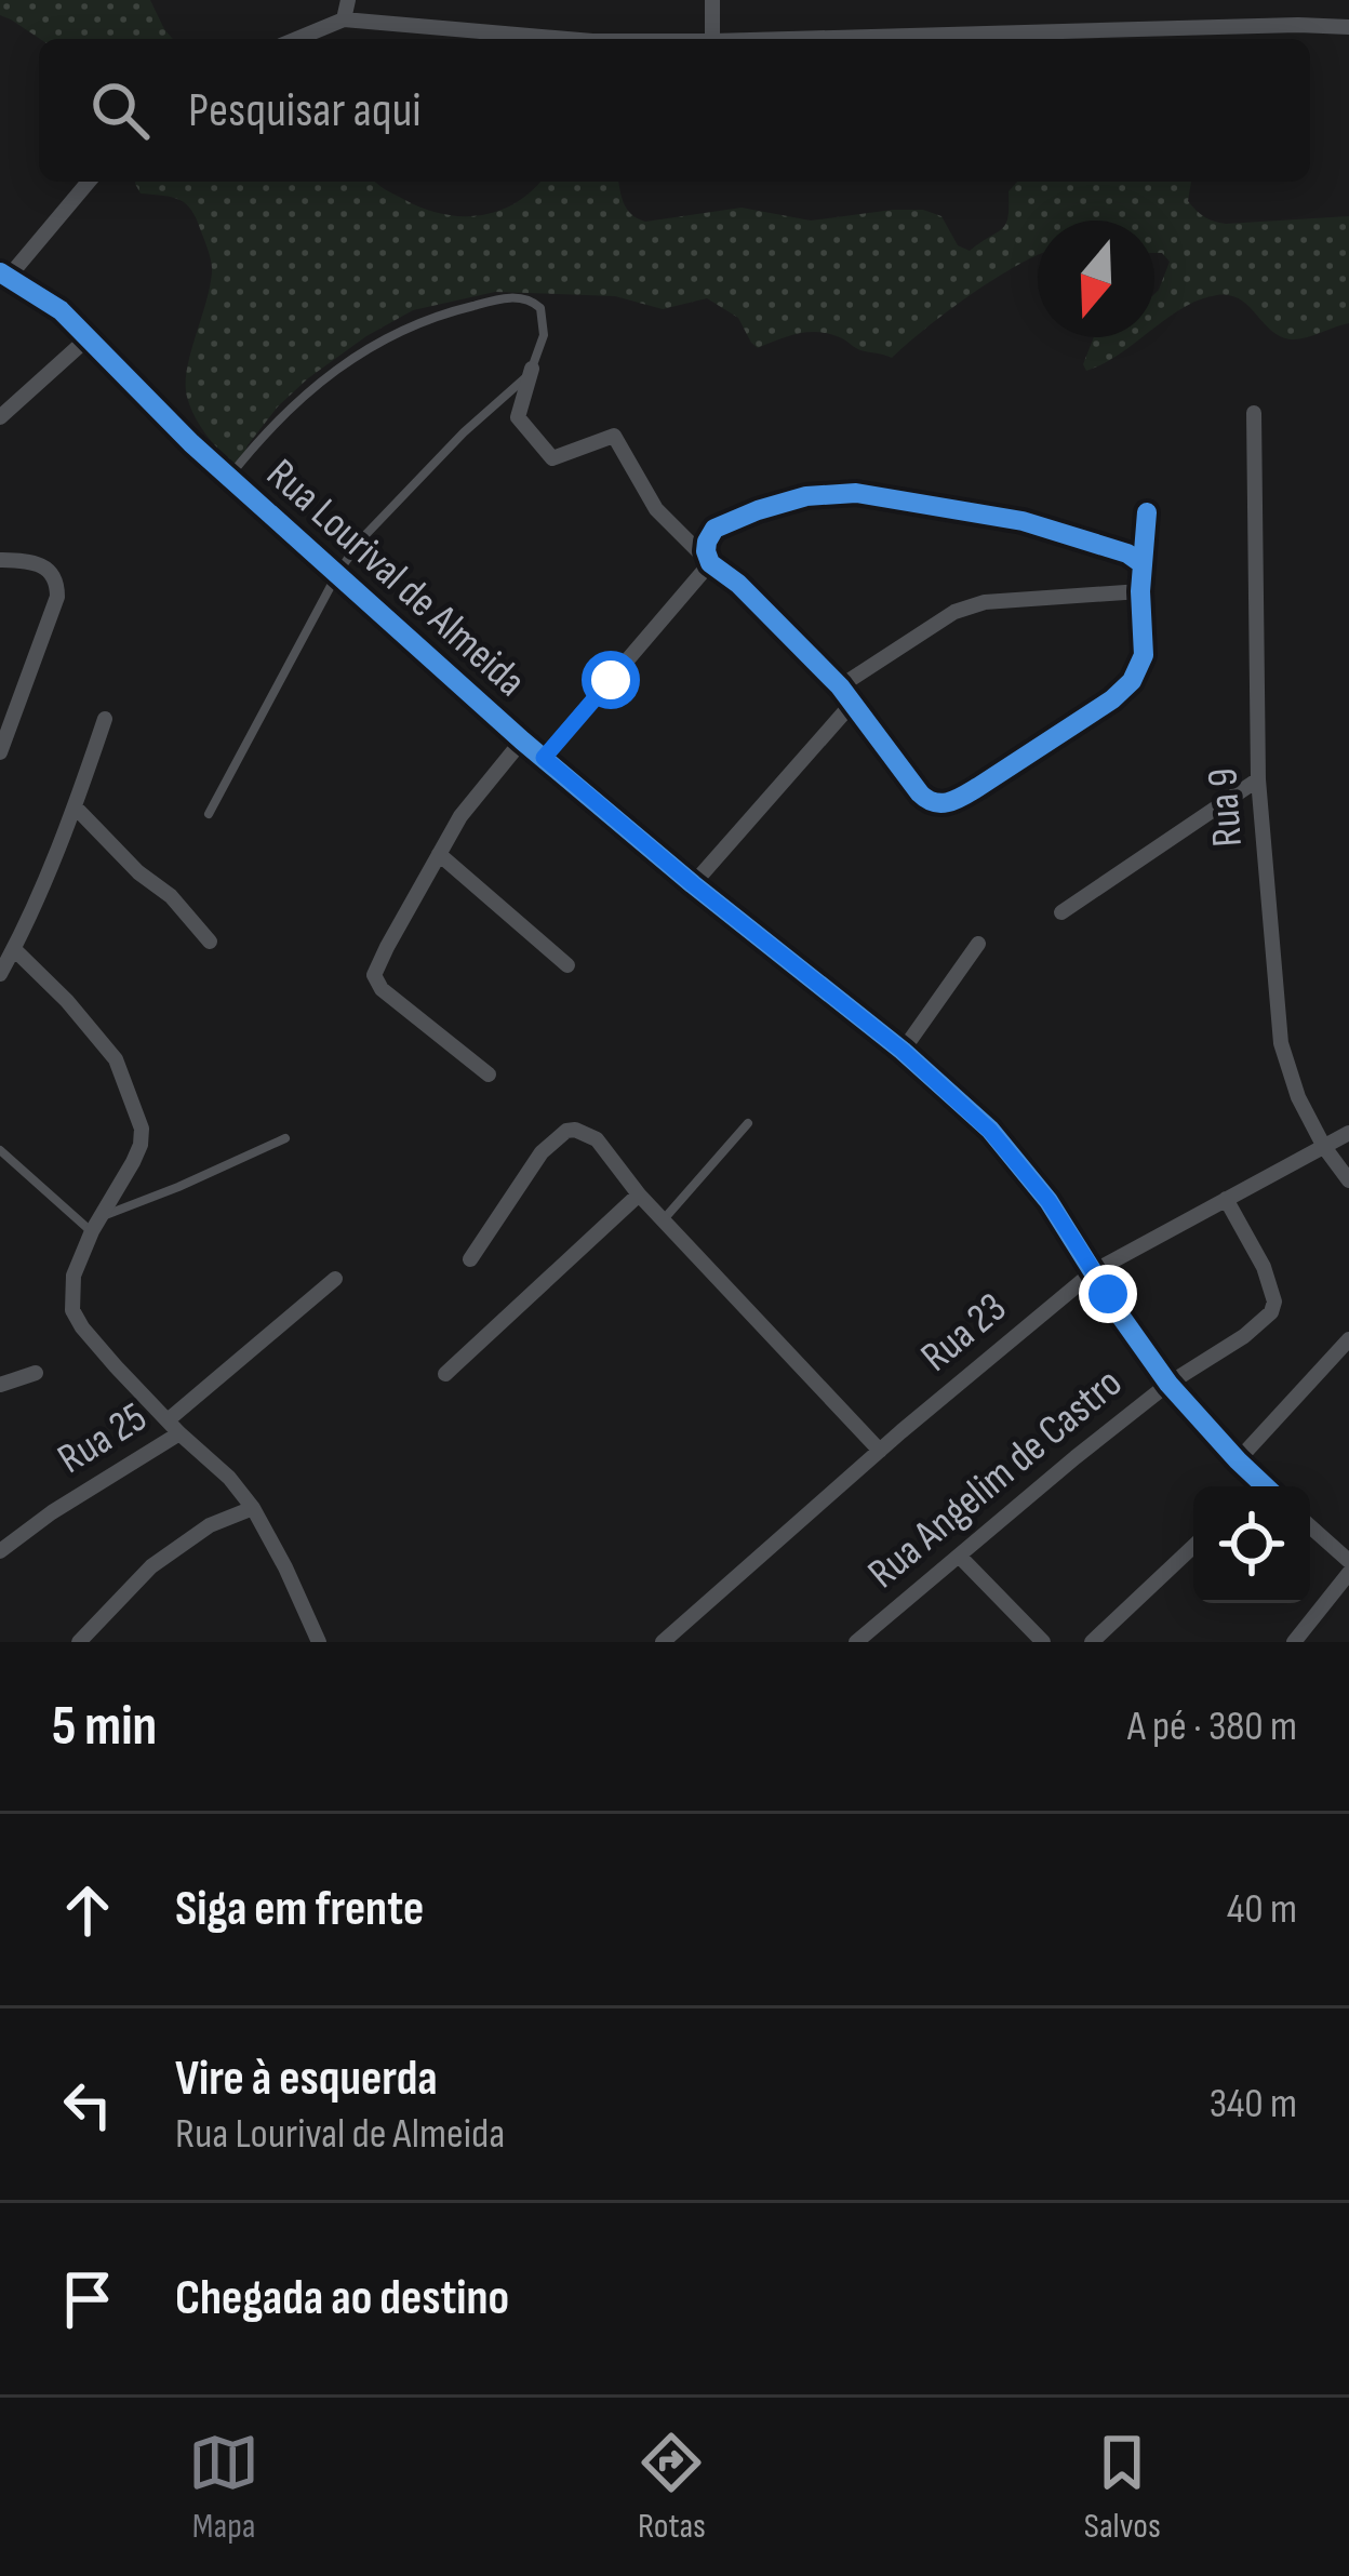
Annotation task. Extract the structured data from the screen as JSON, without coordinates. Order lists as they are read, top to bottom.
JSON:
{
  "streets": {
    "street": [
      "Rua Lourival de Almeida",
      "Rua 9",
      "Rua 23",
      "Rua 25",
      "Rua Angelim de Castro"
    ]
  },
  "crossings": [
    ["Rua Lourival de Almeida", "Rua 23"],
    ["Rua Lourival de Almeida", "Rua Angelim de Castro"],
    ["Rua 9", "Rua 23"],
    ["Rua 23", "Rua Angelim de Castro"]
  ],
  "north": "bottom",
  "page": {
    "search": "Pesquisar aqui",
    "heading": ["5 min", "A pé · 380 m"],
    "list": [
      ["Siga em frente", "40 m"],
      ["Vire à esquerda", "Rua Lourival de Almeida", "340 m"],
      "Chegada ao destino"
    ],
    "nav": ["Mapa", "Rotas", "Salvos"]
  }
}
